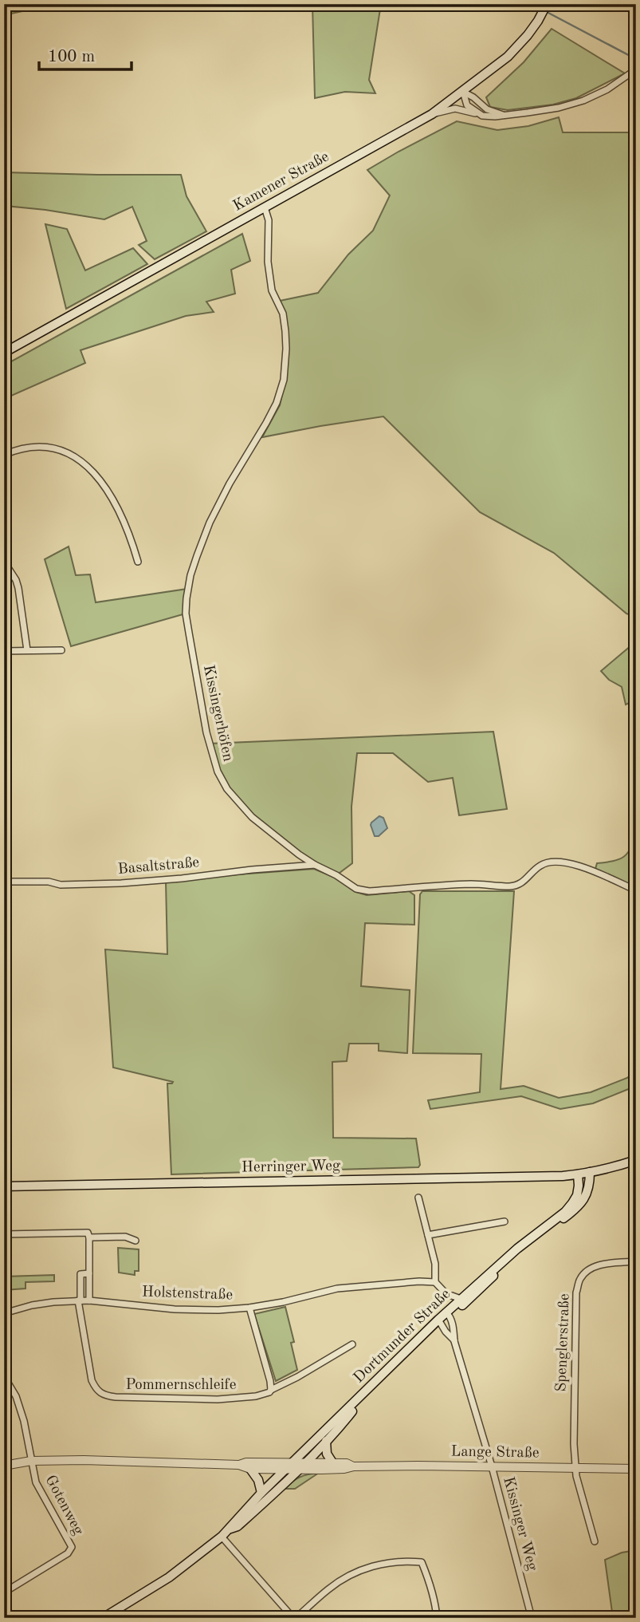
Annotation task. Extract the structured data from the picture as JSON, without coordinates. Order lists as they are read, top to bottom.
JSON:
{
  "streets": {
    "main road": ["Kamener Straße", "Herringer Weg", "Dortmunder Straße"],
    "street": [
      "Kissingerhöfen",
      "Basaltstraße",
      "Holstenstraße",
      "Spenglerstraße",
      "Pommernschleife",
      "Lange Straße",
      "Gotenweg",
      "Kissinger Weg"
    ]
  },
  "crossings": [
    ["Kamener Straße", "Kissingerhöfen"],
    ["Kissingerhöfen", "Basaltstraße"],
    ["Herringer Weg", "Dortmunder Straße"],
    ["Holstenstraße", "Pommernschleife"],
    ["Dortmunder Straße", "Lange Straße"],
    ["Dortmunder Straße", "Kissinger Weg"],
    ["Spenglerstraße", "Lange Straße"],
    ["Lange Straße", "Gotenweg"],
    ["Lange Straße", "Kissinger Weg"]
  ],
  "scale_bar": "100 m"
}
